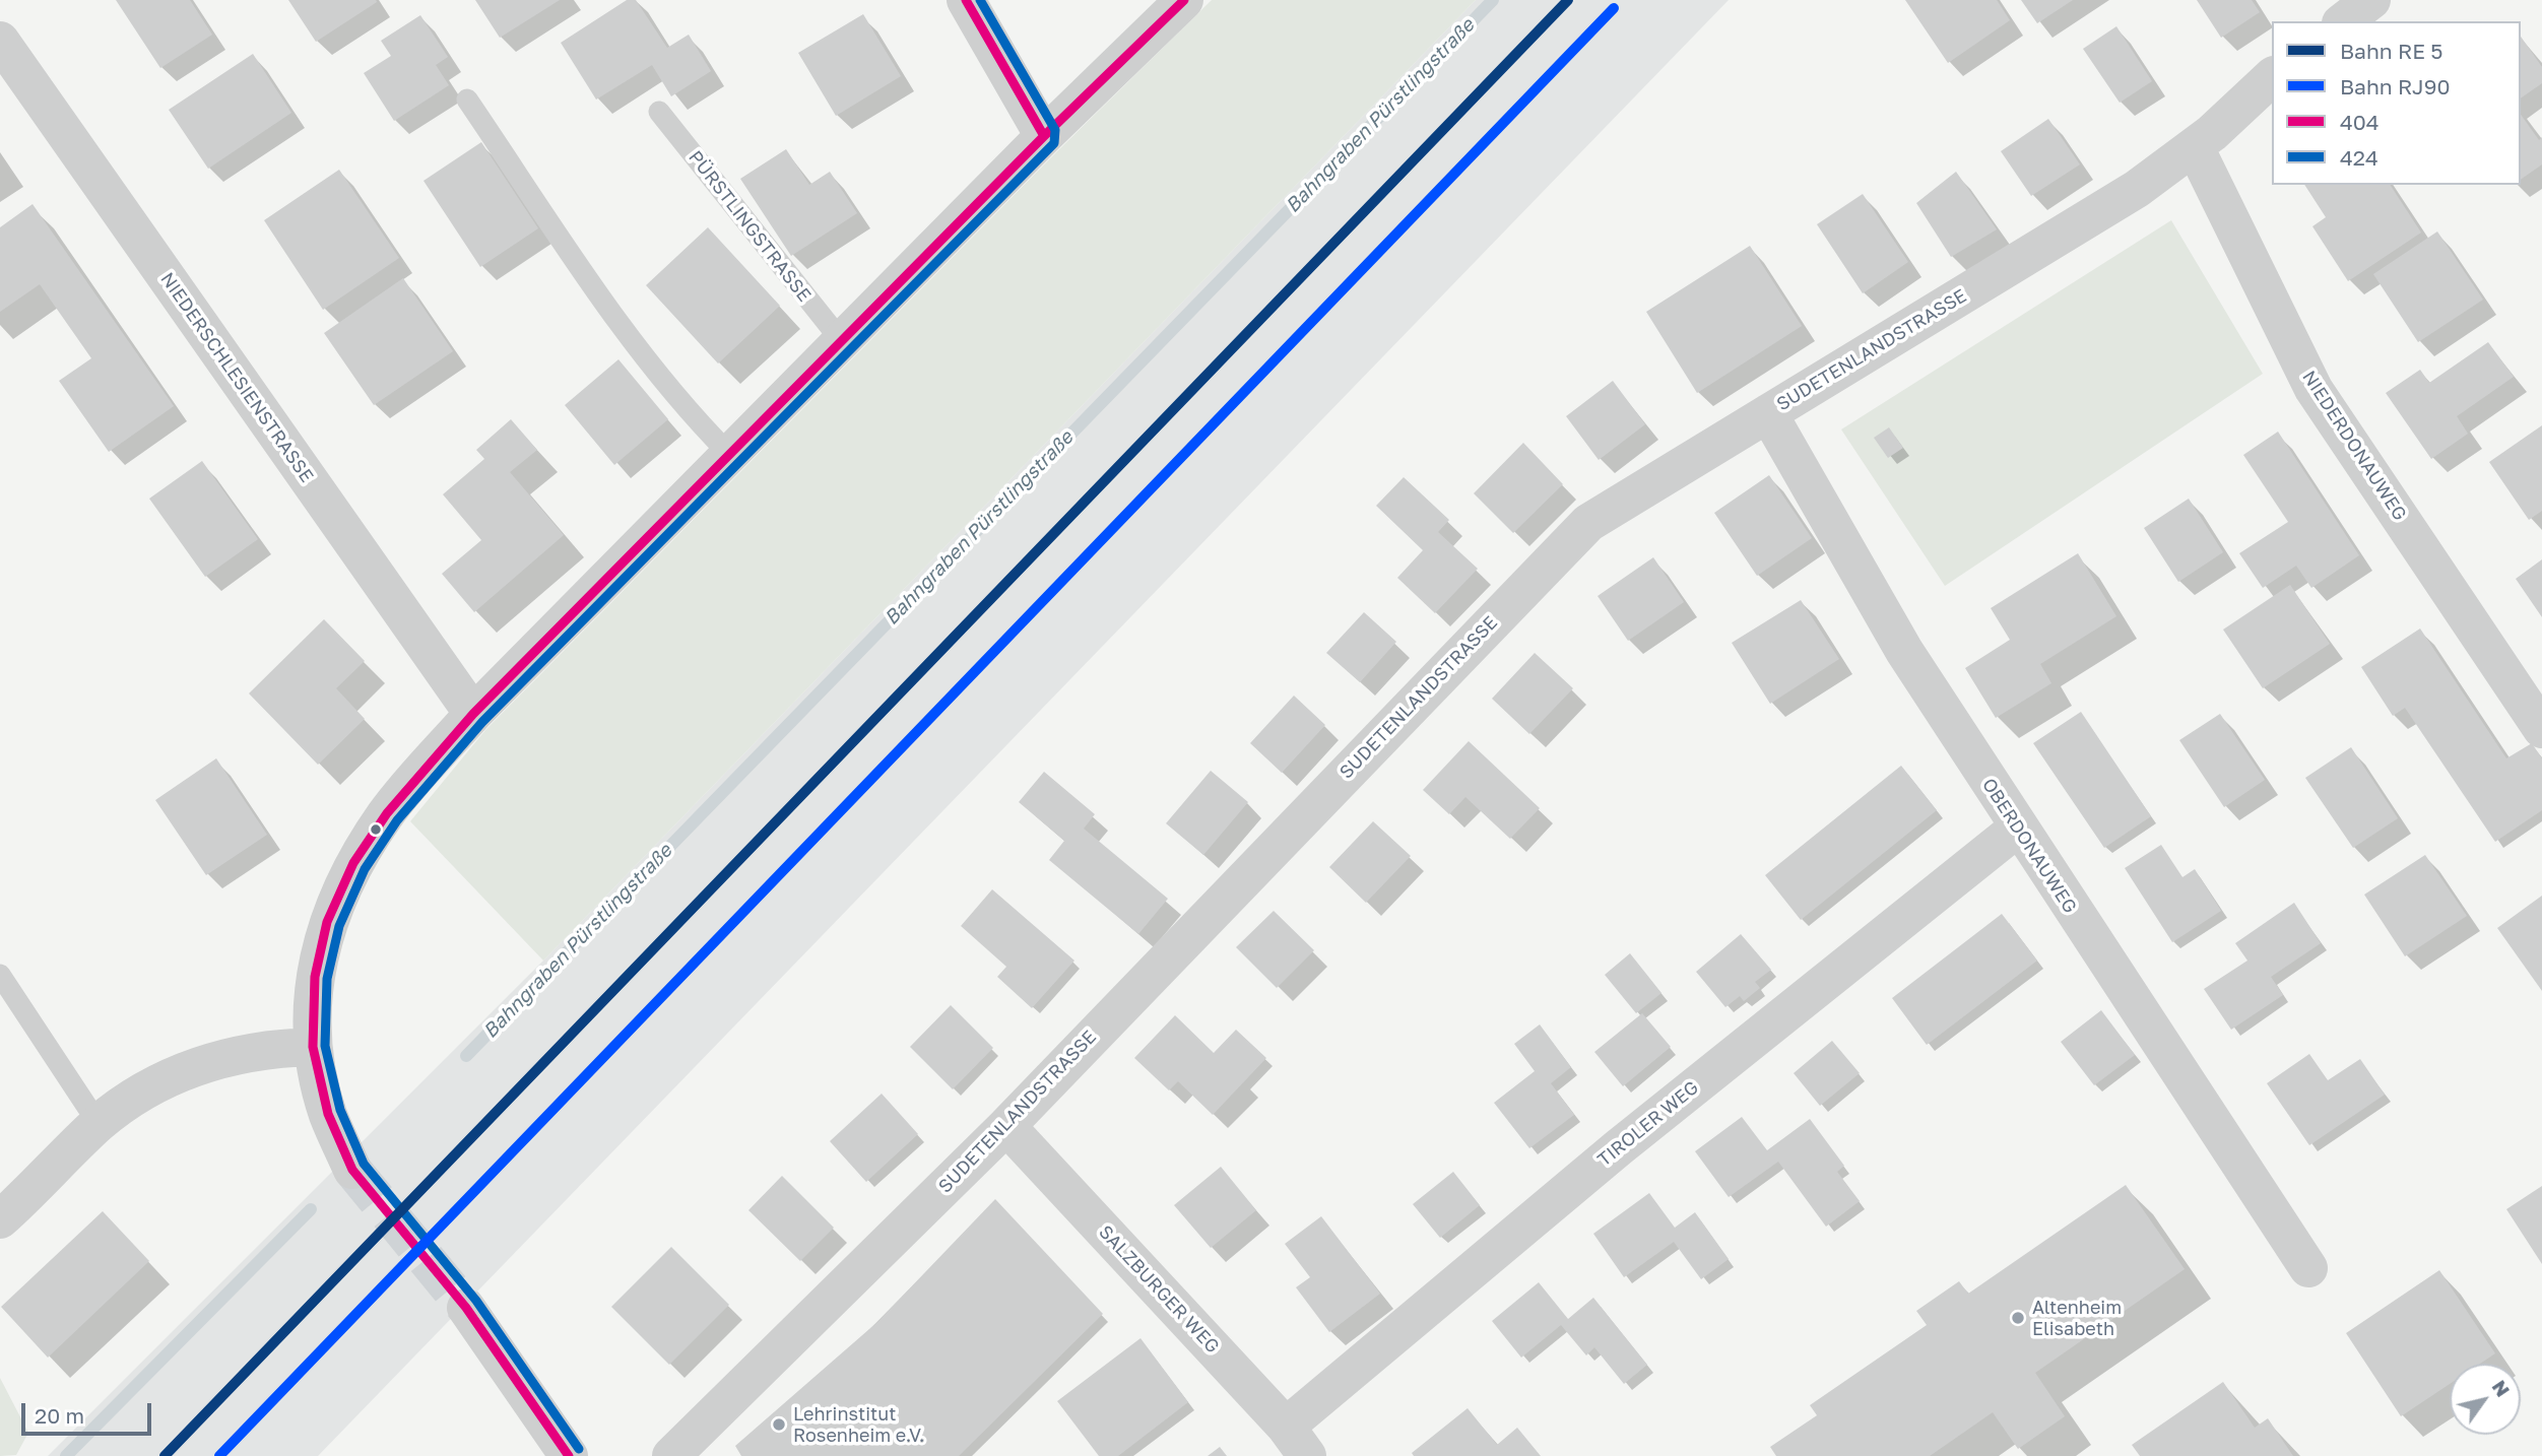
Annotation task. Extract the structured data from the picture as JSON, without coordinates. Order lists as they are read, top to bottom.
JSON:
{
  "streets": {
    "street": [
      "SUDETENLANDSTRASSE",
      "NIEDERSCHLESIENSTRASSE",
      "NIEDERDONAUWEG",
      "OBERDONAUWEG",
      "TIROLER WEG",
      "SALZBURGER WEG"
    ],
    "lane": ["PÜRSTLINGSTRASSE"]
  },
  "crossings": [
    ["SUDETENLANDSTRASSE", "NIEDERDONAUWEG"],
    ["SUDETENLANDSTRASSE", "OBERDONAUWEG"],
    ["SUDETENLANDSTRASSE", "SALZBURGER WEG"],
    ["OBERDONAUWEG", "TIROLER WEG"],
    ["TIROLER WEG", "SALZBURGER WEG"]
  ],
  "water": ["Bahngraben Pürstlingstraße"],
  "places": ["Altenheim Elisabeth", "Lehrinstitut Rosenheim e.V."],
  "lines": ["transit line 404", "transit line 424", "rail line RJ90"],
  "legend": [
    "Bahn RE 5",
    "Bahn RJ90",
    "404",
    "424"
  ],
  "scale_bar": "20 m",
  "north": "top right"
}
